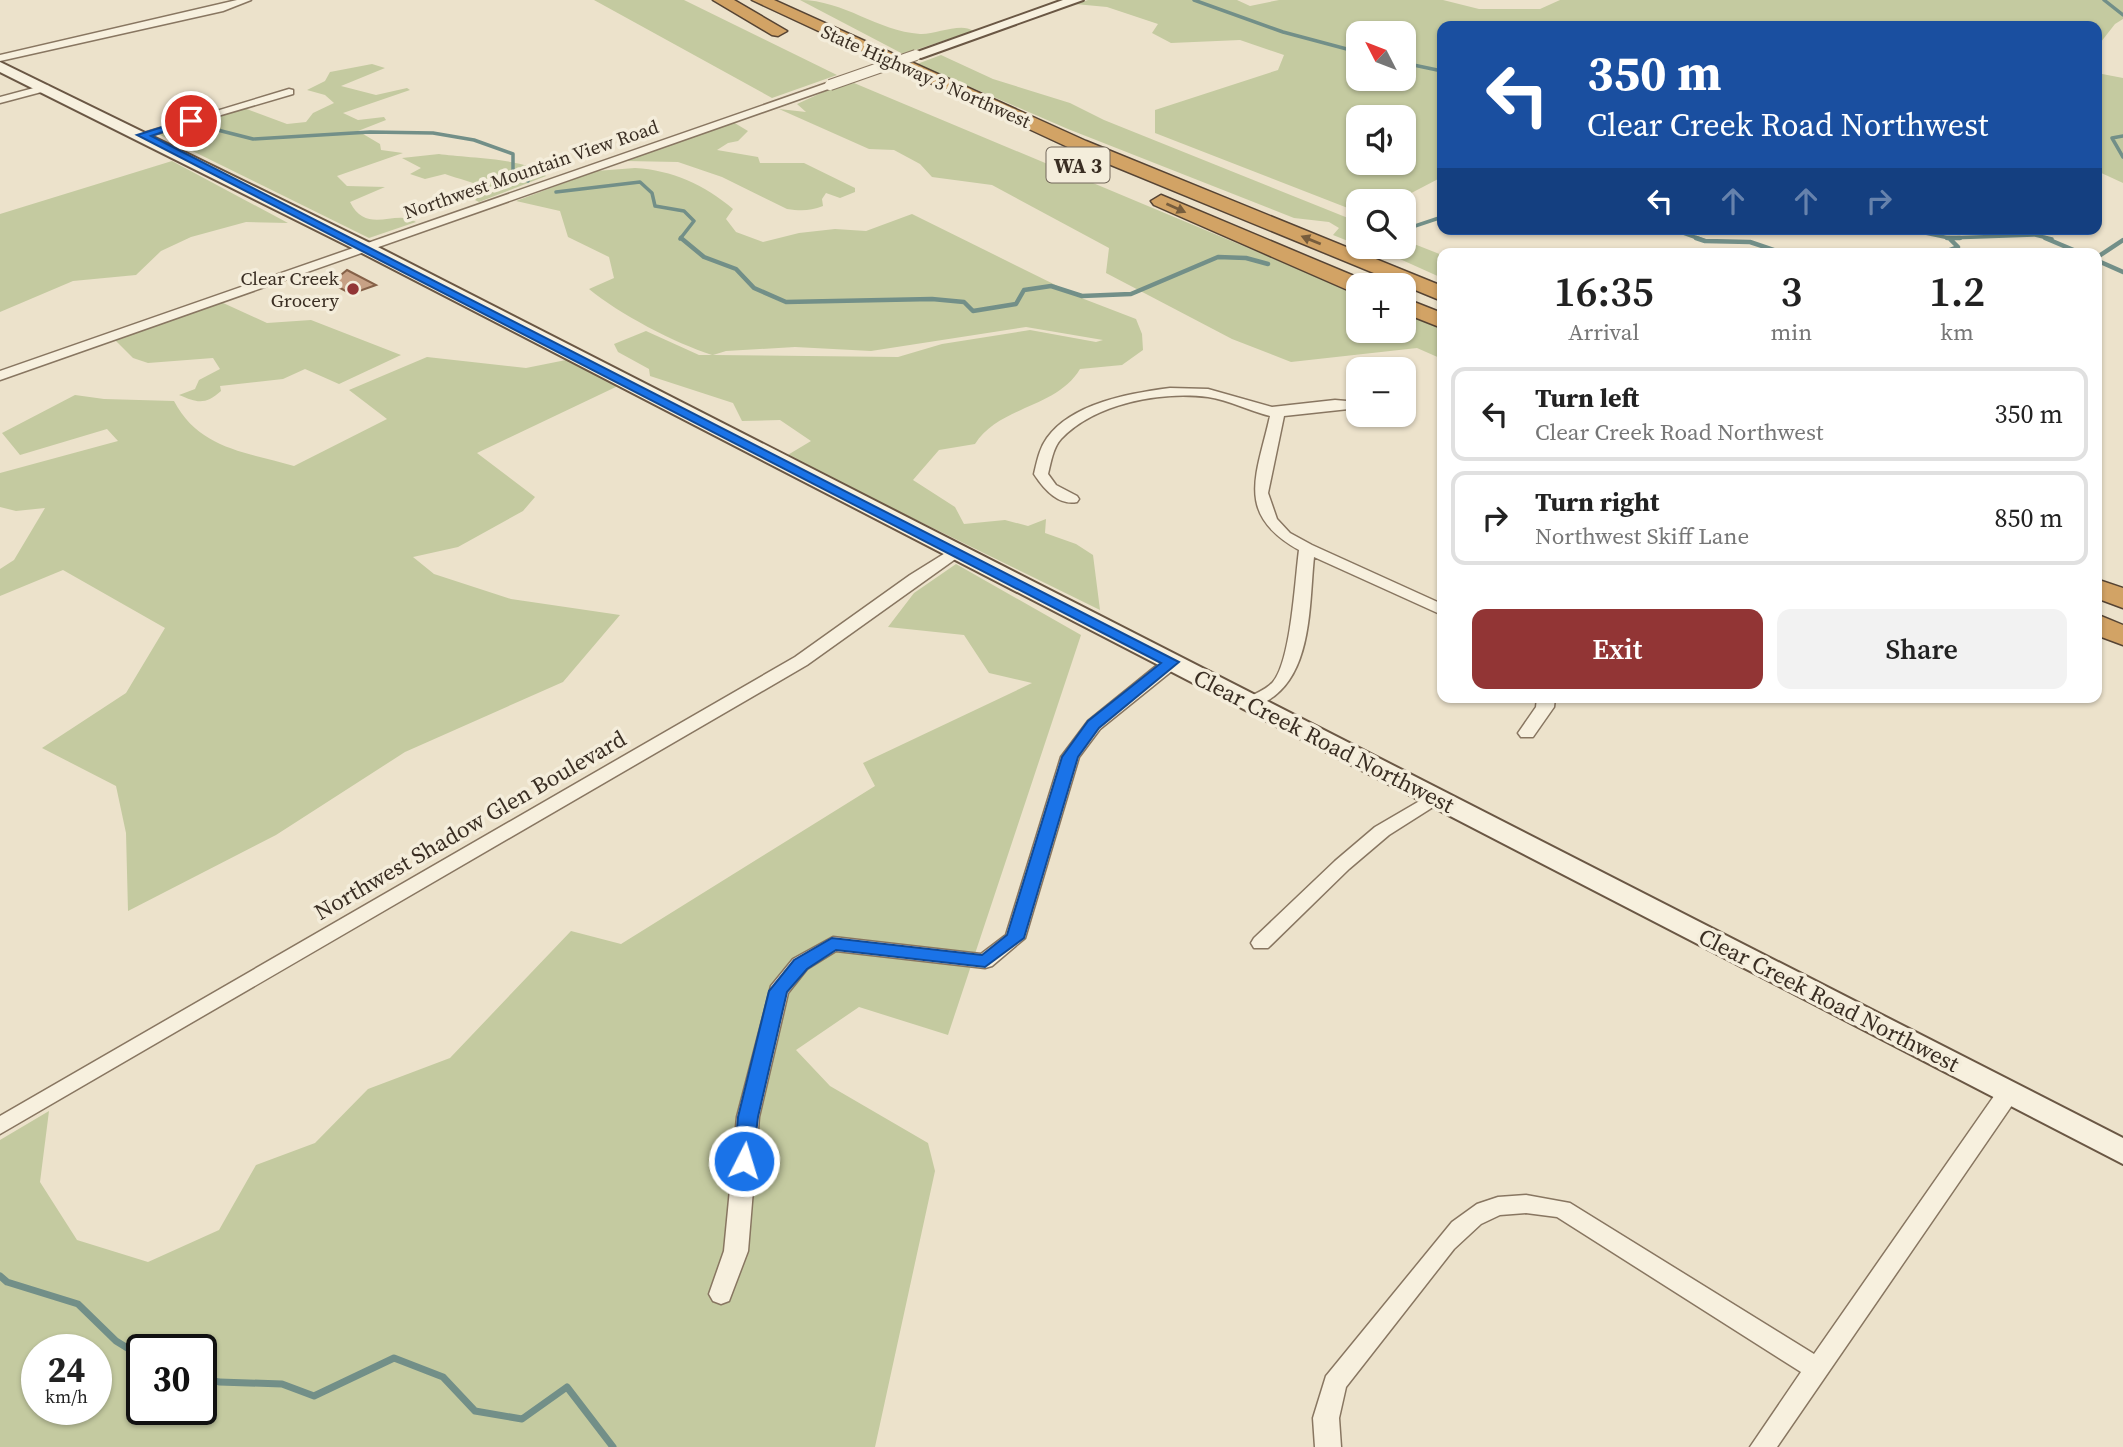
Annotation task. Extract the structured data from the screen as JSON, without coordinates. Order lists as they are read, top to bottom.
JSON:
{
  "streets": {
    "highway": ["State Highway 3 Northwest", "WA 3"],
    "main road": ["Northwest Mountain View Road", "Clear Creek Road Northwest"],
    "street": ["Northwest Shadow Glen Boulevard"]
  },
  "crossings": [
    ["Northwest Mountain View Road", "Clear Creek Road Northwest"],
    ["Clear Creek Road Northwest", "Northwest Shadow Glen Boulevard"]
  ],
  "places": ["Clear Creek Grocery"],
  "north": "top left",
  "page": {
    "map_buttons": ["+", "−"],
    "turn": ["350 m", "Clear Creek Road Northwest"],
    "eta": [
      "16:35",
      "Arrival",
      "3",
      "min",
      "1.2",
      "km"
    ],
    "list": [
      {
        "name": "Turn left",
        "note": "Clear Creek Road Northwest",
        "value": "350 m"
      },
      {
        "name": "Turn right",
        "note": "Northwest Skiff Lane",
        "value": "850 m"
      }
    ],
    "buttons": ["Exit", "Share"],
    "speed": "24 km/h",
    "limit": "30"
  }
}
